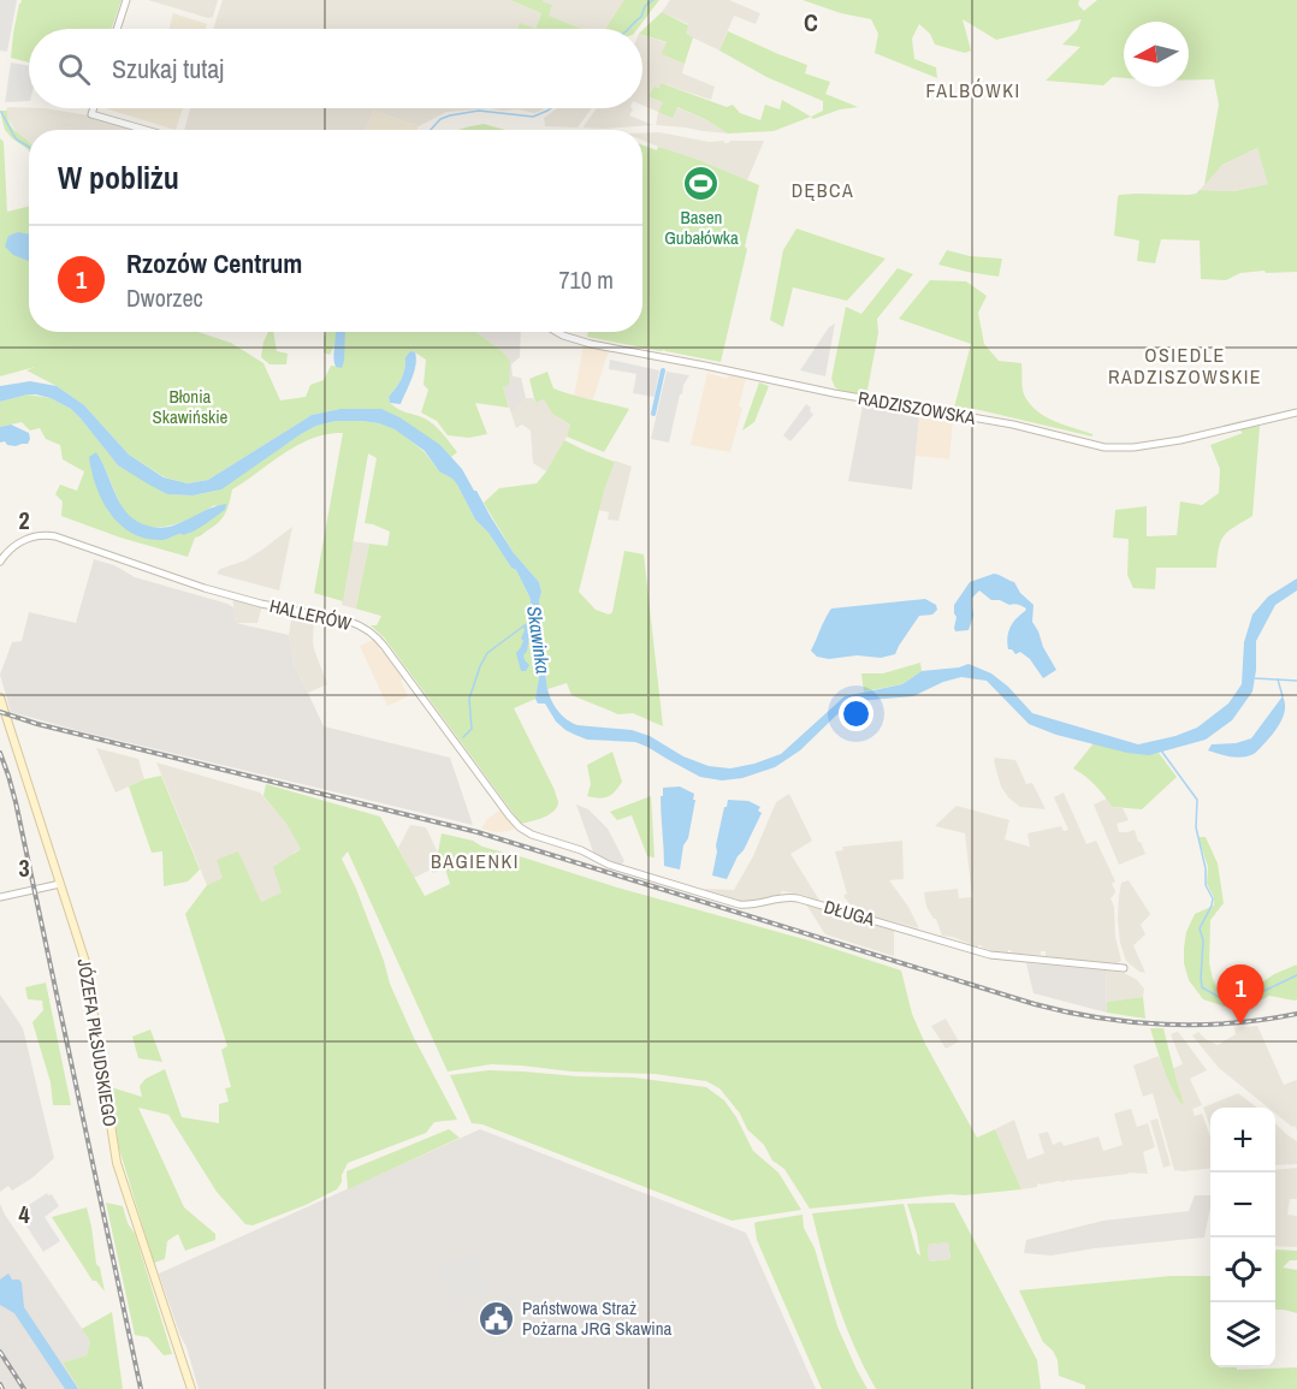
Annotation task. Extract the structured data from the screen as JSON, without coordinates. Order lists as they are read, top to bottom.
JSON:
{
  "streets": {
    "main road": ["JÓZEFA PIŁSUDSKIEGO"],
    "street": ["RADZISZOWSKA", "HALLERÓW", "DŁUGA"]
  },
  "crossings": [
    ["HALLERÓW", "DŁUGA"]
  ],
  "districts": [
    "FALBÓWKI",
    "DĘBCA",
    "OSIEDLE RADZISZOWSKIE",
    "BAGIENKI"
  ],
  "water": ["Skawinka"],
  "parks": ["Błonia Skawińskie"],
  "places": {
    "sports": ["Basen Gubałówka"],
    "public building": ["Państwowa Straż Pożarna JRG Skawina"]
  },
  "north": "left",
  "page": {
    "search": "Szukaj tutaj",
    "heading": "W pobliżu",
    "list": [
      {
        "mark": "1",
        "name": "Rzozów Centrum",
        "note": "Dworzec",
        "value": "710 m"
      }
    ],
    "pins": "1",
    "map_buttons": ["+", "−"]
  },
  "grid": {
    "columns": ["C"],
    "rows": ["2", "3", "4"]
  }
}
